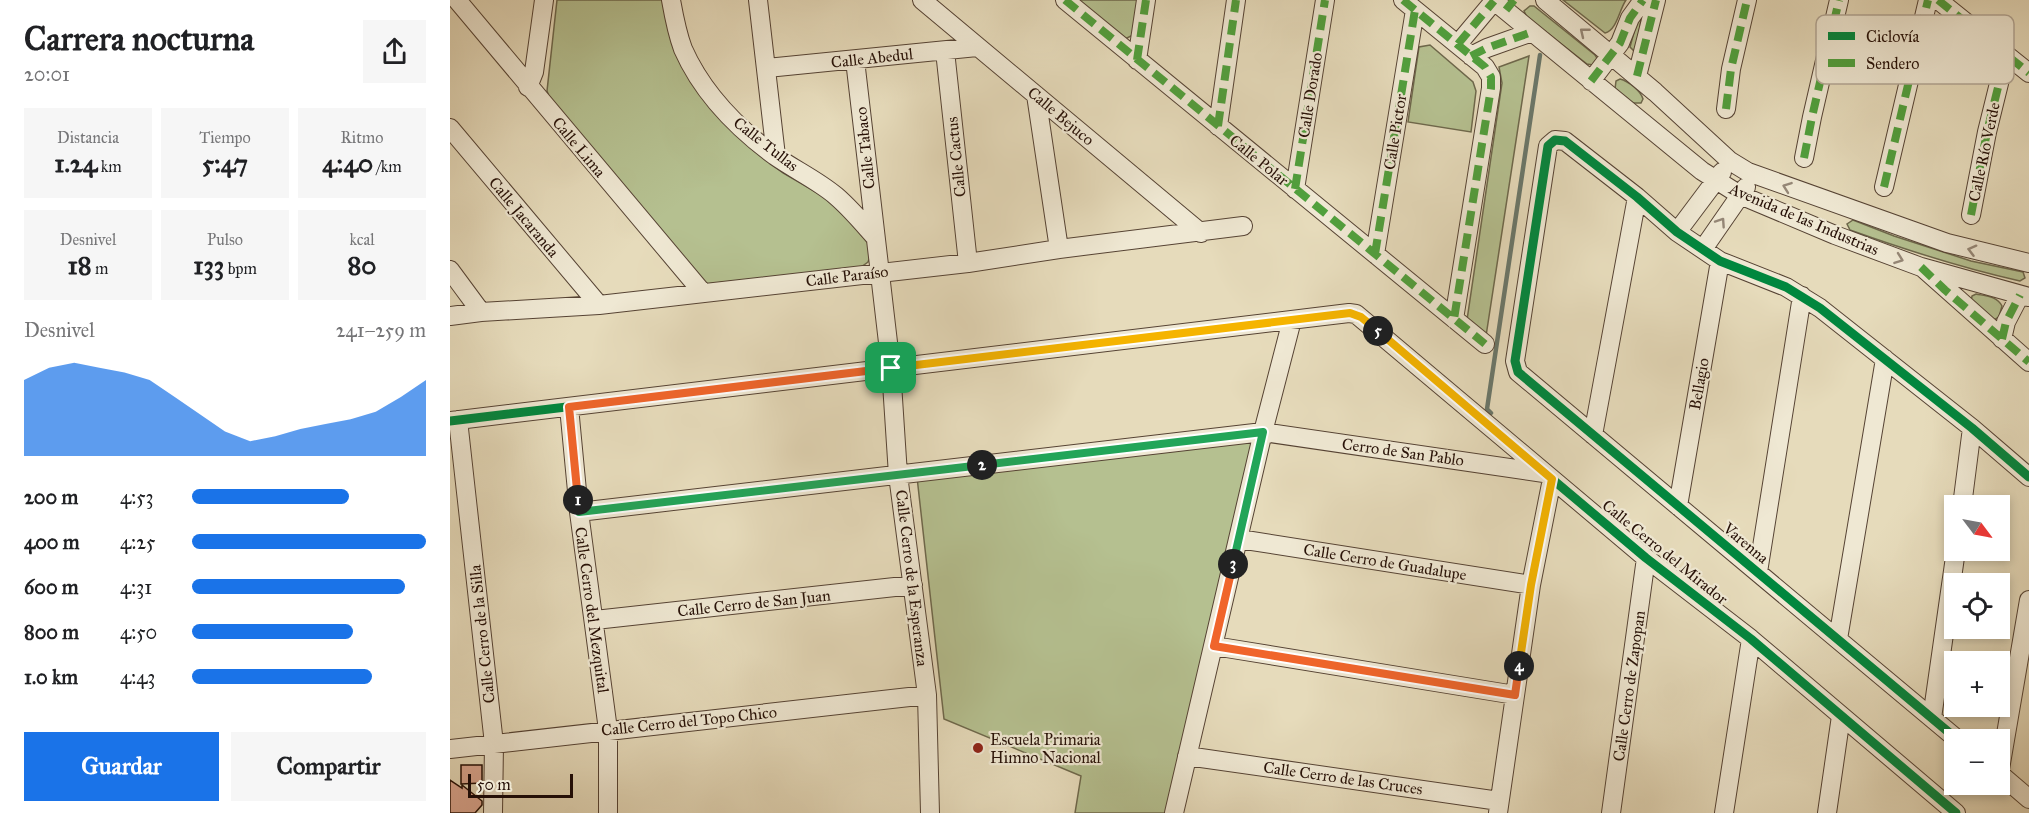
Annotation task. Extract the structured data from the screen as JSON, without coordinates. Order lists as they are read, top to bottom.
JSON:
{
  "streets": {
    "street": [
      "Calle Abedul",
      "Calle Dorado",
      "Calle Bejuco",
      "Calle Pictor",
      "Calle Tullas",
      "Calle Lima",
      "Calle Tabaco",
      "Calle Río Verde",
      "Calle Cactus",
      "Calle Polar",
      "Calle Jacaranda",
      "Avenida de las Industrias",
      "Calle Paraíso",
      "Bellagio",
      "Cerro de San Pablo",
      "Varenna",
      "Calle Cerro del Mirador",
      "Calle Cerro de Guadalupe",
      "Calle Cerro de la Esperanza",
      "Calle Cerro de San Juan",
      "Calle Cerro del Mezquital",
      "Calle Cerro de la Silla",
      "Calle Cerro de Zapopan",
      "Calle Cerro del Topo Chico",
      "Calle Cerro de las Cruces"
    ]
  },
  "crossings": [
    ["Calle Abedul", "Calle Bejuco"],
    ["Calle Abedul", "Calle Tabaco"],
    ["Calle Abedul", "Calle Cactus"],
    ["Calle Dorado", "Calle Polar"],
    ["Calle Bejuco", "Calle Paraíso"],
    ["Calle Pictor", "Calle Polar"],
    ["Calle Tullas", "Calle Tabaco"],
    ["Calle Lima", "Calle Paraíso"],
    ["Calle Tabaco", "Calle Paraíso"],
    ["Calle Tabaco", "Calle Cerro de la Esperanza"],
    ["Calle Cactus", "Calle Paraíso"],
    ["Calle Jacaranda", "Calle Paraíso"],
    ["Calle Paraíso", "Calle Cerro de la Esperanza"],
    ["Bellagio", "Varenna"],
    ["Cerro de San Pablo", "Calle Cerro del Mirador"],
    ["Cerro de San Pablo", "Calle Cerro de la Esperanza"],
    ["Cerro de San Pablo", "Calle Cerro del Mezquital"],
    ["Calle Cerro del Mirador", "Calle Cerro de Zapopan"],
    ["Calle Cerro de la Esperanza", "Calle Cerro de San Juan"],
    ["Calle Cerro de la Esperanza", "Calle Cerro del Topo Chico"],
    ["Calle Cerro de San Juan", "Calle Cerro del Mezquital"],
    ["Calle Cerro del Mezquital", "Calle Cerro del Topo Chico"],
    ["Calle Cerro de la Silla", "Calle Cerro del Topo Chico"]
  ],
  "places": ["Escuela Primaria Himno Nacional"],
  "legend": ["Ciclovía", "Sendero"],
  "scale_bar": "50 m",
  "north": "bottom right",
  "page": {
    "heading": ["Carrera nocturna", "20:01"],
    "stats": [
      ["Distancia", "1.24 km"],
      ["Tiempo", "5:47"],
      ["Ritmo", "4:40 /km"],
      ["Desnivel", "18 m"],
      ["Pulso", "133 bpm"],
      ["kcal", "80"]
    ],
    "chart": ["Desnivel", "241–259 m"],
    "pins": [
      "5",
      "2",
      "1",
      "3",
      "4"
    ],
    "list": [
      {
        "name": "200 m",
        "note": "4:53"
      },
      {
        "name": "400 m",
        "note": "4:25"
      },
      {
        "name": "600 m",
        "note": "4:31"
      },
      {
        "name": "800 m",
        "note": "4:50"
      },
      {
        "name": "1.0 km",
        "note": "4:43"
      }
    ],
    "map_buttons": ["+", "−"],
    "buttons": ["Guardar", "Compartir"],
    "scale": "50 m"
  }
}
